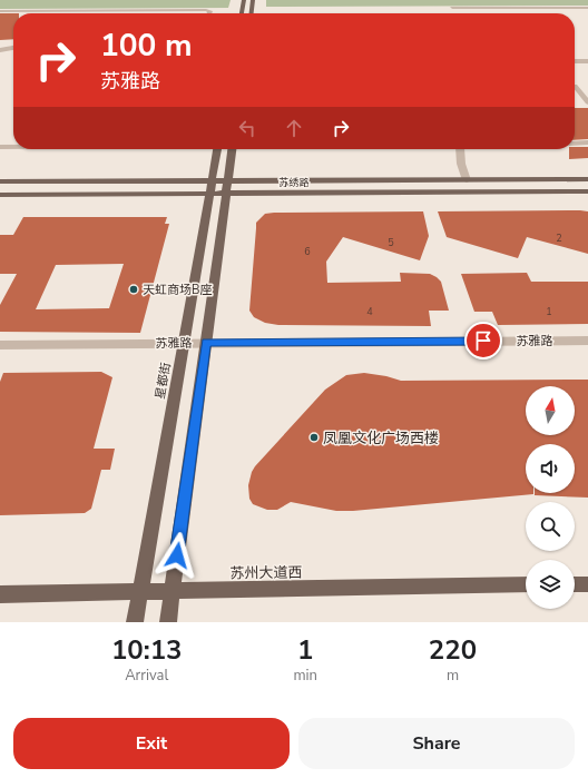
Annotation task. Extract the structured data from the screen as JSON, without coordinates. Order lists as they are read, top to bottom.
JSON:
{
  "streets": {
    "main road": ["苏绣路", "星都街", "苏州大道西"],
    "street": ["苏雅路"]
  },
  "crossings": [
    ["苏绣路", "星都街"],
    ["苏雅路", "星都街"],
    ["星都街", "苏州大道西"]
  ],
  "places": ["天虹商场B座", "凤凰文化广场西楼"],
  "house_numbers": [
    "2",
    "5",
    "6",
    "4",
    "1"
  ],
  "north": "top",
  "page": {
    "turn": ["100 m", "苏雅路"],
    "eta": [
      "10:13",
      "Arrival",
      "1",
      "min",
      "220",
      "m"
    ],
    "buttons": ["Exit", "Share"]
  }
}
